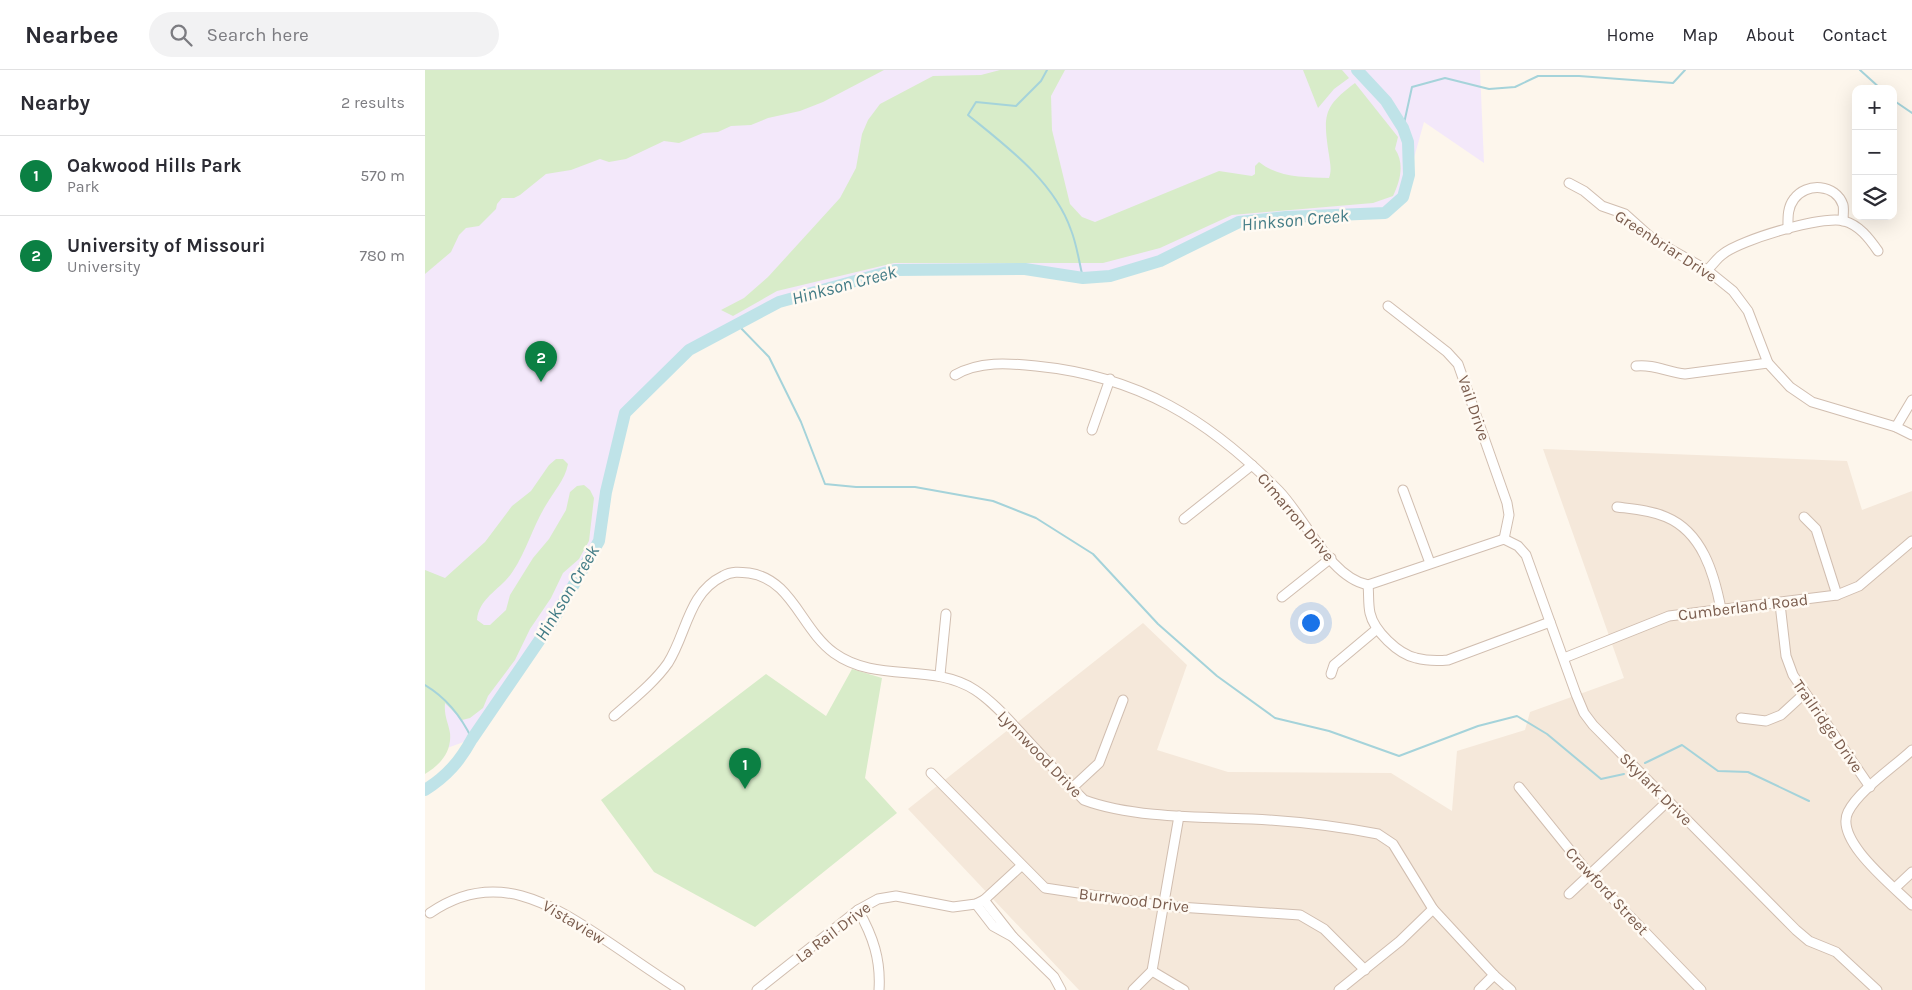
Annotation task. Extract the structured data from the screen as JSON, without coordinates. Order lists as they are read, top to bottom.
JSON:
{
  "streets": {
    "street": [
      "Greenbriar Drive",
      "Vail Drive",
      "Cimarron Drive",
      "Cumberland Road",
      "Trailridge Drive",
      "Lynnwood Drive",
      "Skylark Drive",
      "Crawford Street",
      "Burrwood Drive",
      "Vistaview",
      "La Rail Drive"
    ]
  },
  "crossings": [
    ["Vail Drive", "Skylark Drive"],
    ["Cumberland Road", "Trailridge Drive"],
    ["Cumberland Road", "Skylark Drive"]
  ],
  "water": ["Hinkson Creek"],
  "page": {
    "header": "Nearbee",
    "search": "Search here",
    "nav": [
      "Home",
      "Map",
      "About",
      "Contact"
    ],
    "heading": ["Nearby", "2 results"],
    "map_buttons": ["+", "−"],
    "list": [
      {
        "mark": "1",
        "name": "Oakwood Hills Park",
        "note": "Park",
        "value": "570 m"
      },
      {
        "mark": "2",
        "name": "University of Missouri",
        "note": "University",
        "value": "780 m"
      }
    ],
    "pins": ["2", "1"]
  }
}
